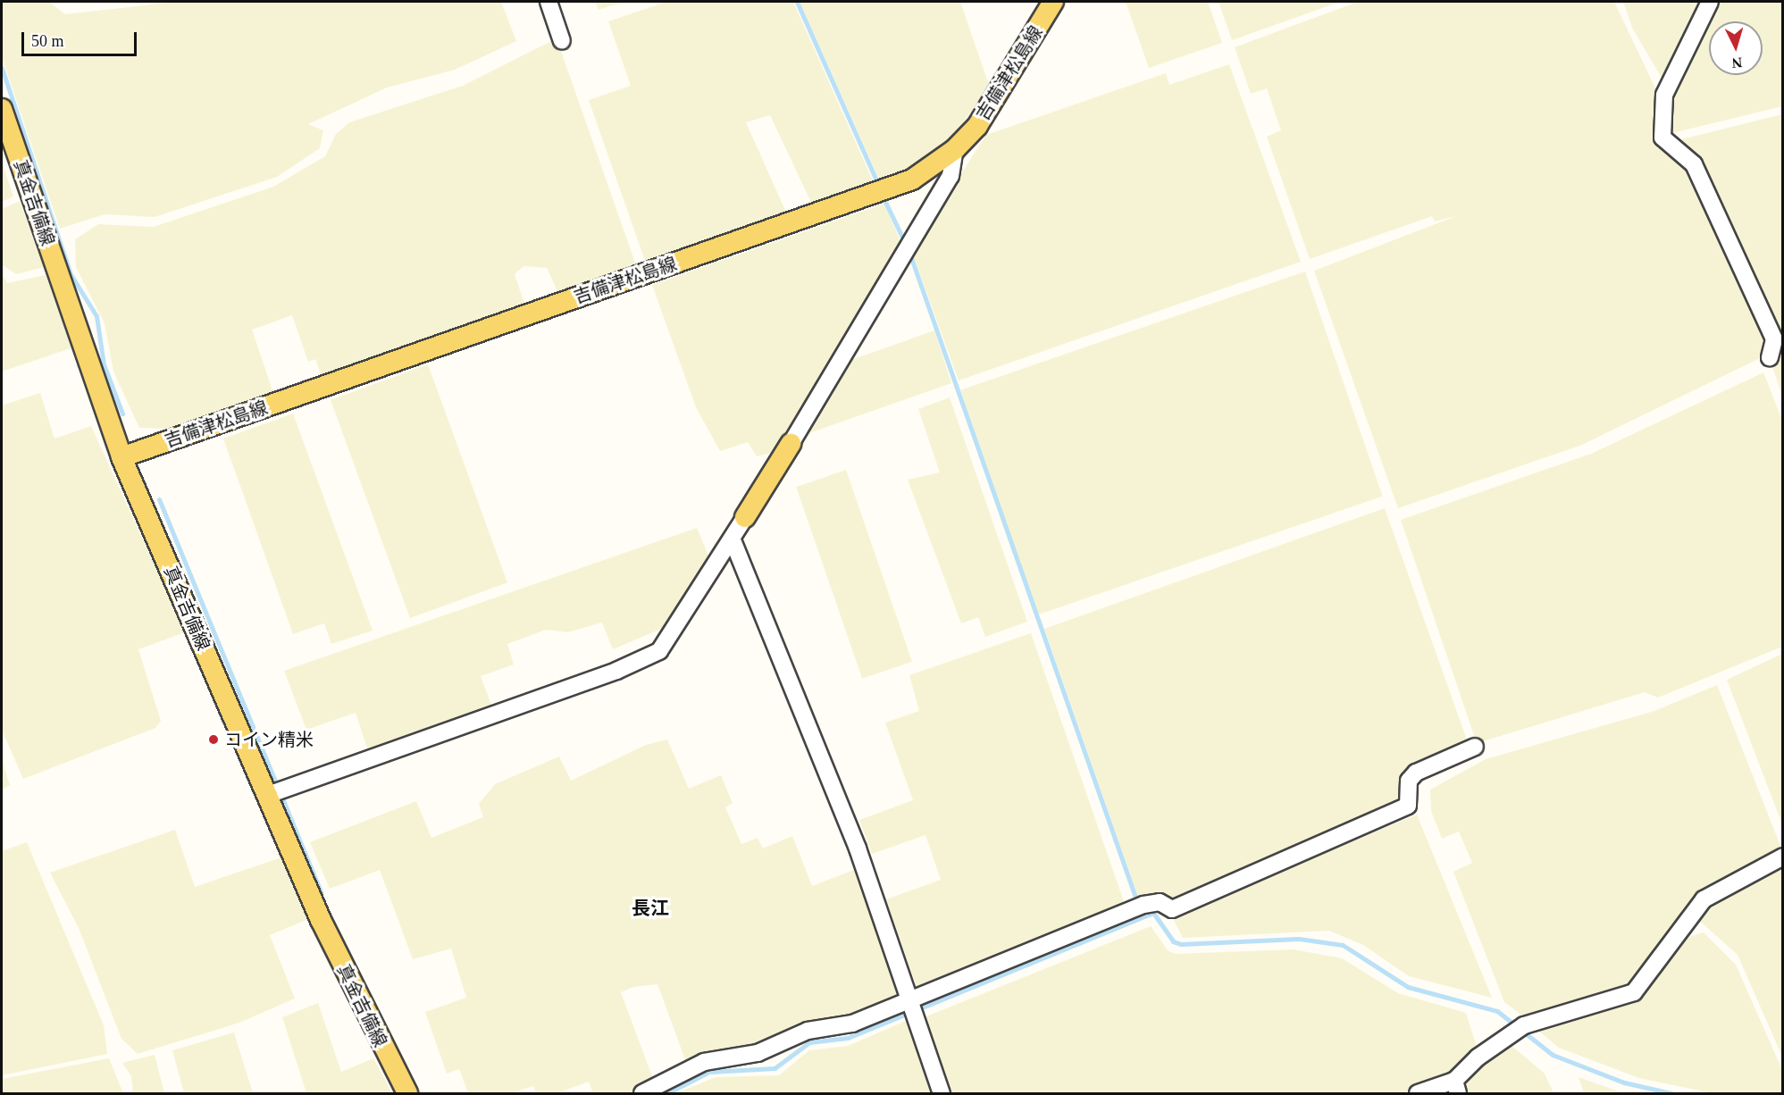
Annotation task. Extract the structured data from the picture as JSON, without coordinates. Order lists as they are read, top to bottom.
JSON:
{
  "streets": {
    "main road": ["吉備津松島線", "真金吉備線"]
  },
  "crossings": [
    ["吉備津松島線", "真金吉備線"]
  ],
  "districts": ["長江"],
  "places": ["コイン精米"],
  "scale_bar": "50 m",
  "north": "bottom"
}
